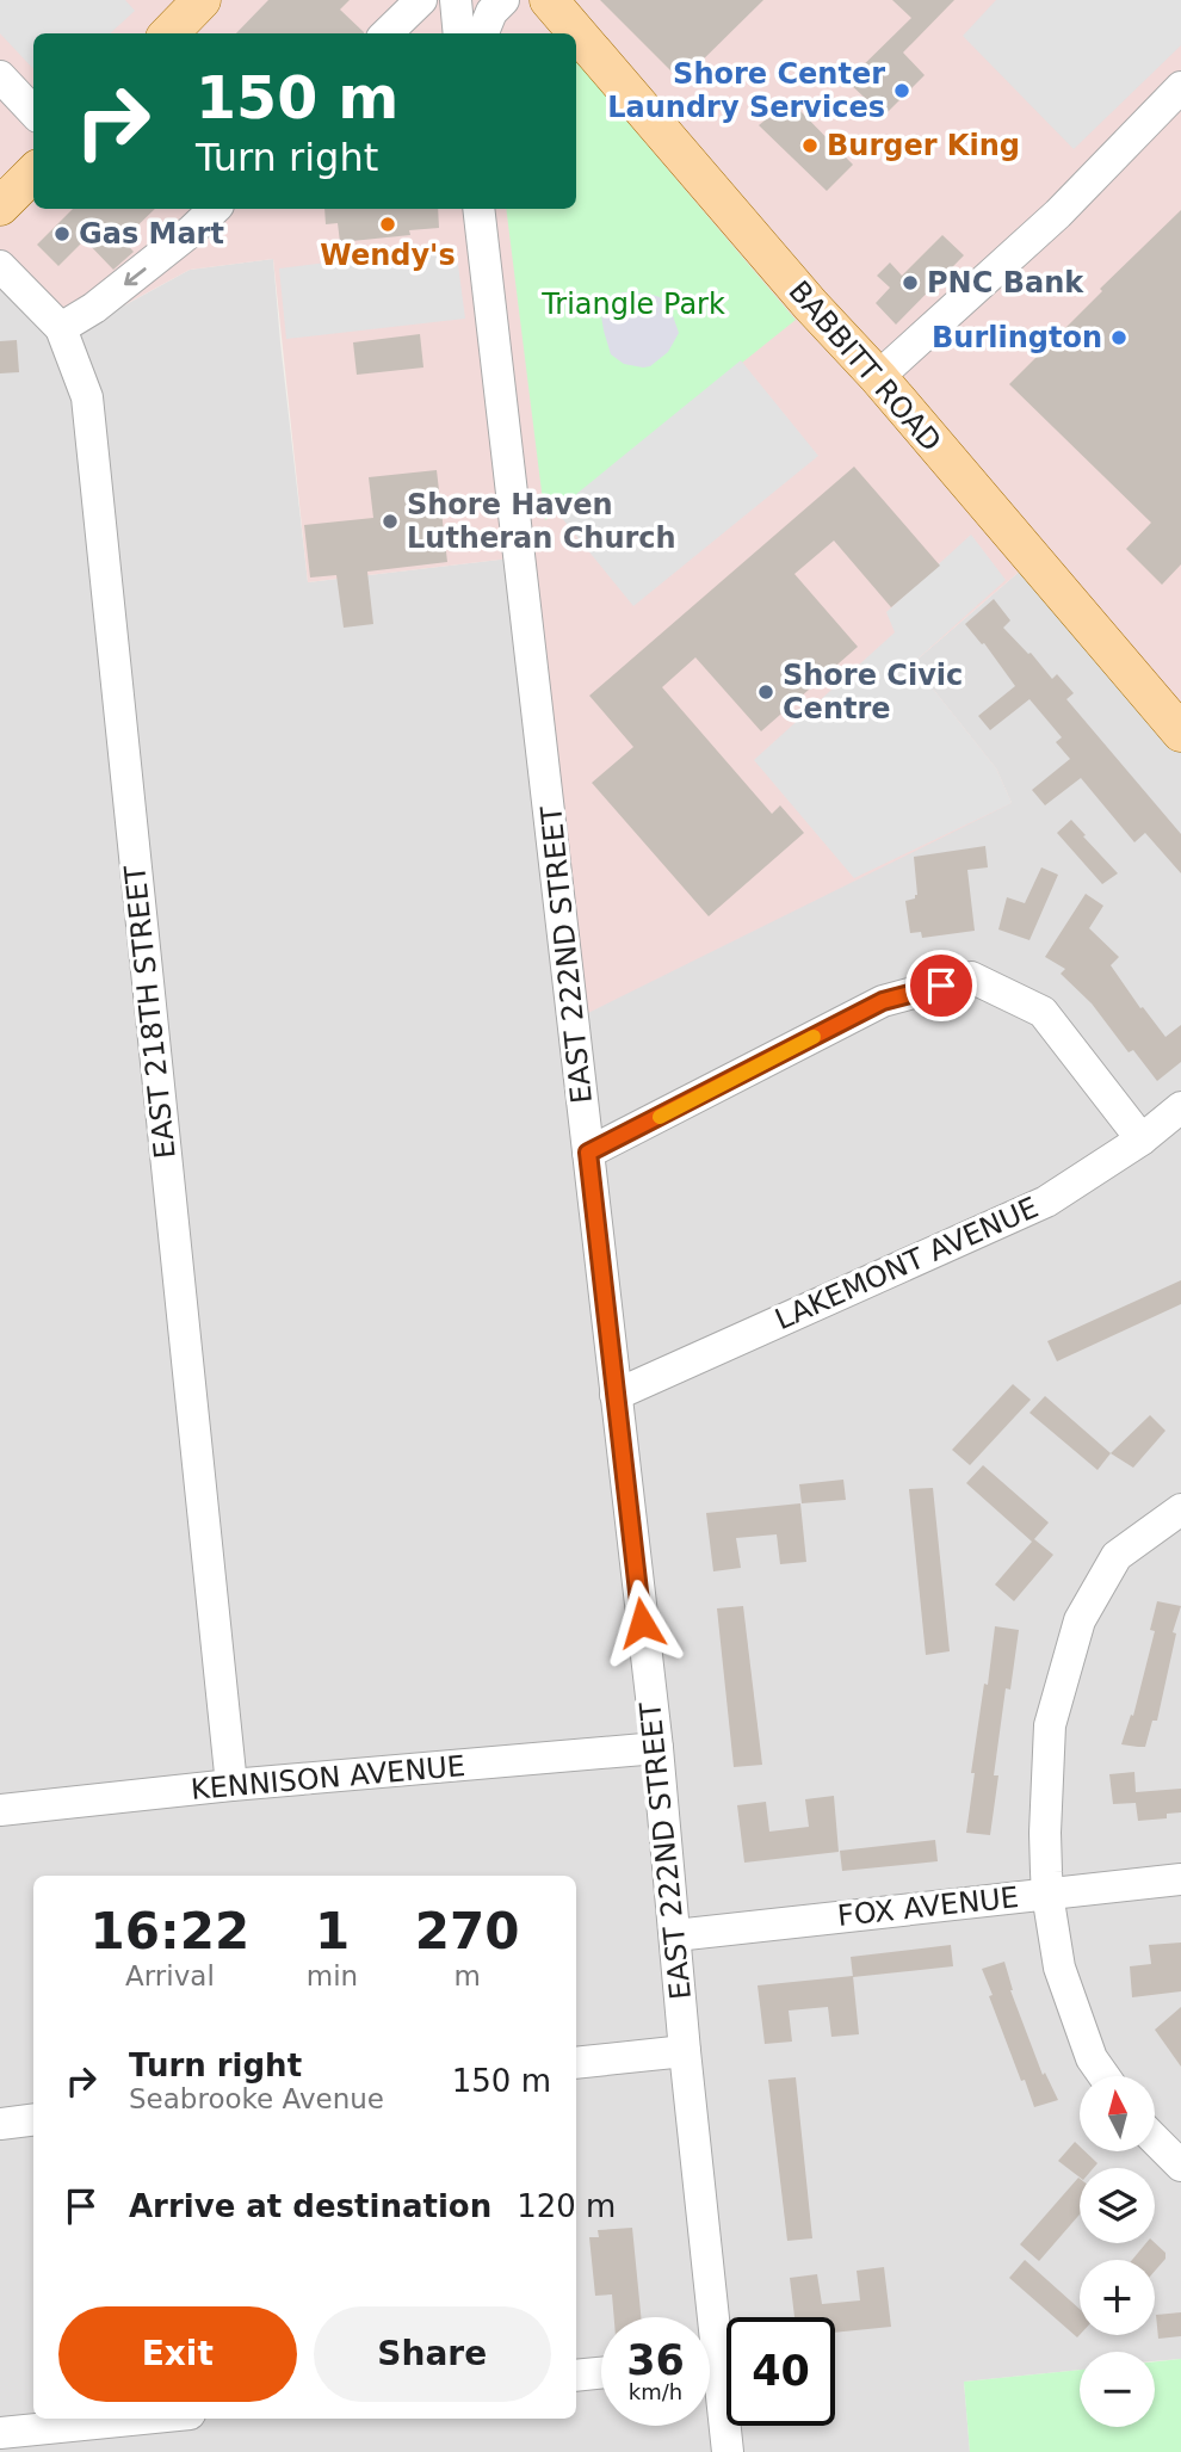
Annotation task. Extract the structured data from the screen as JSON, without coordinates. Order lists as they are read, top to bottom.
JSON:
{
  "streets": {
    "main road": ["BABBITT ROAD"],
    "street": [
      "EAST 222ND STREET",
      "EAST 218TH STREET",
      "LAKEMONT AVENUE",
      "KENNISON AVENUE",
      "FOX AVENUE"
    ]
  },
  "crossings": [
    ["EAST 222ND STREET", "LAKEMONT AVENUE"],
    ["EAST 222ND STREET", "KENNISON AVENUE"],
    ["EAST 222ND STREET", "FOX AVENUE"],
    ["EAST 218TH STREET", "KENNISON AVENUE"]
  ],
  "parks": ["Triangle Park"],
  "places": [
    "Shore Center Laundry Services",
    "Burger King",
    "Wendy's",
    "Gas Mart",
    "PNC Bank",
    "Burlington",
    "Shore Haven Lutheran Church",
    "Shore Civic Centre"
  ],
  "north": "top",
  "page": {
    "turn": ["150 m", "Turn right"],
    "eta": [
      "16:22",
      "Arrival",
      "1",
      "min",
      "270",
      "m"
    ],
    "list": [
      {
        "name": "Turn right",
        "note": "Seabrooke Avenue",
        "value": "150 m"
      },
      {
        "name": "Arrive at destination",
        "value": "120 m"
      }
    ],
    "map_buttons": ["+", "−"],
    "buttons": ["Exit", "Share"],
    "speed": "36 km/h",
    "limit": "40"
  }
}
